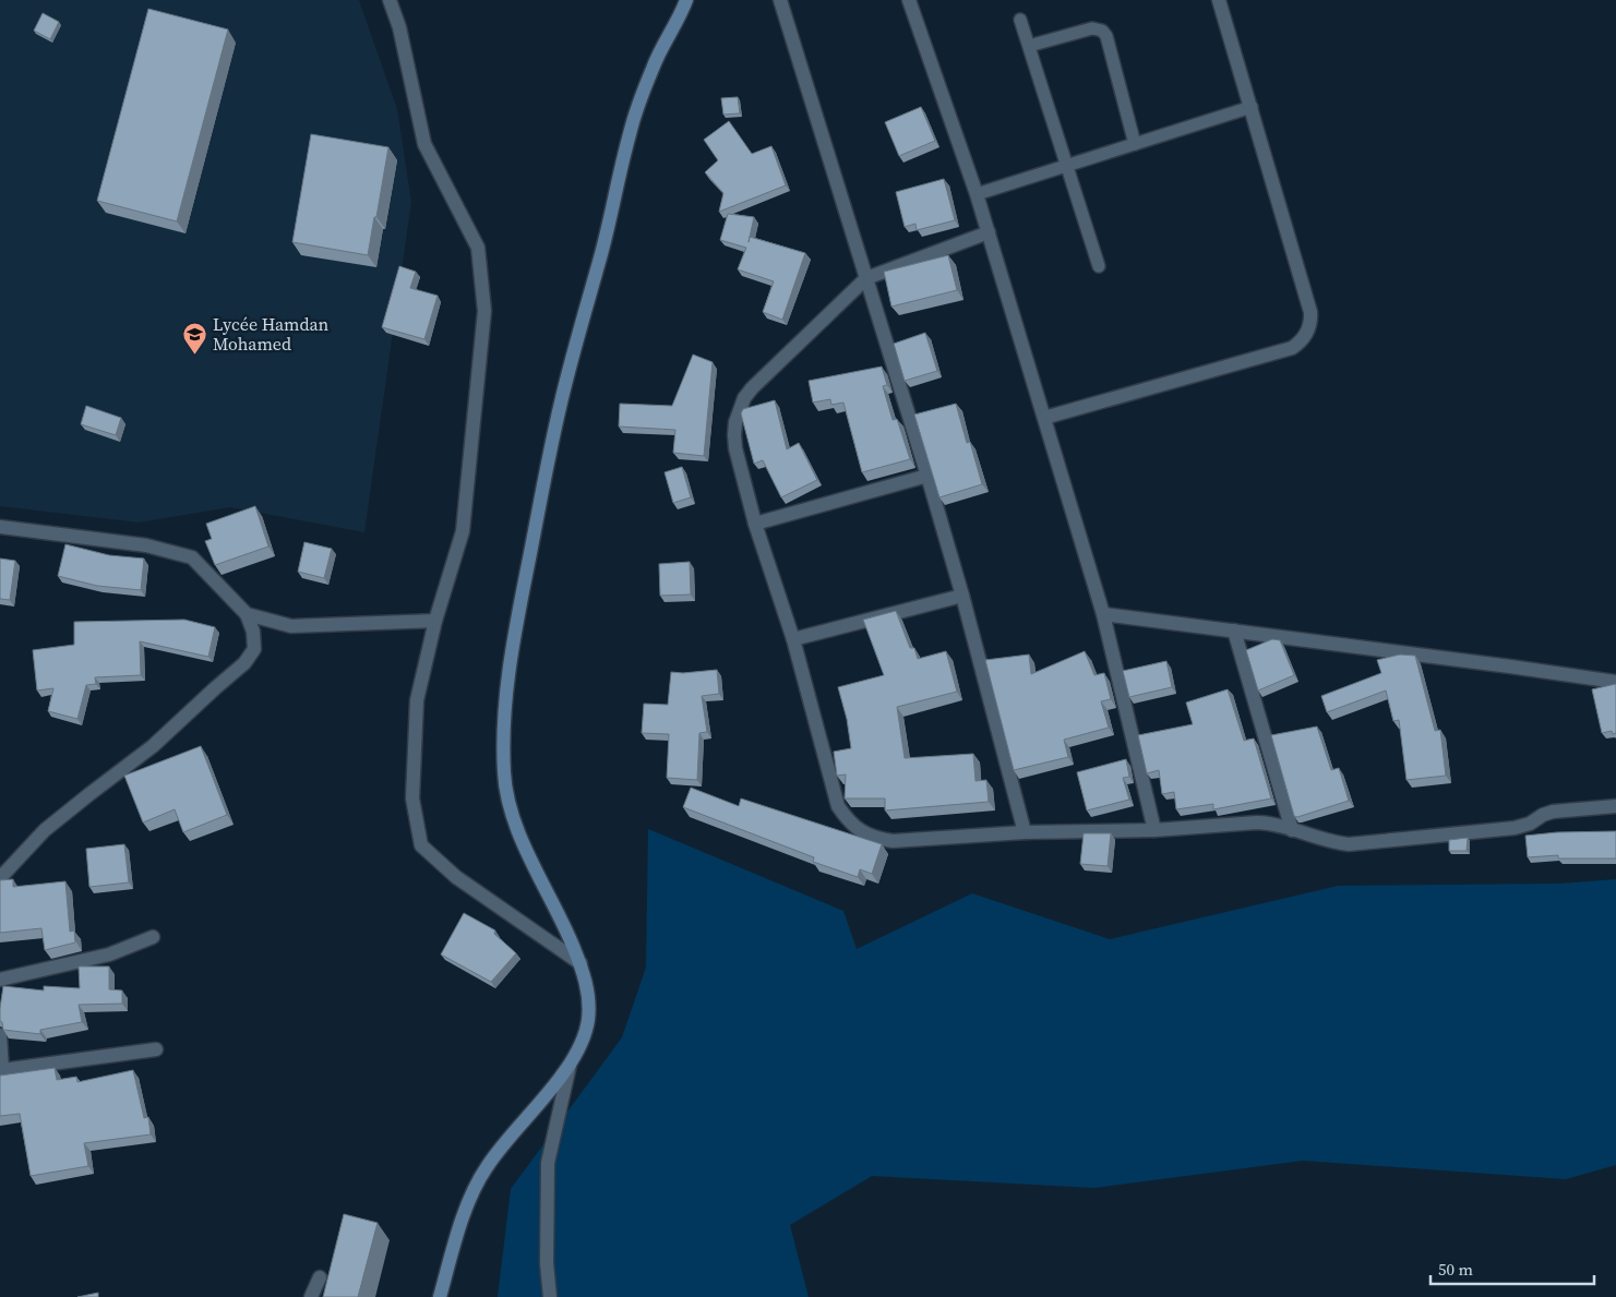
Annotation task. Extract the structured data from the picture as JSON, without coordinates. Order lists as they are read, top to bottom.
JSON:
{
  "places": {
    "school or university": ["Lycée Hamdan Mohamed"]
  },
  "scale_bar": "50 m"
}
